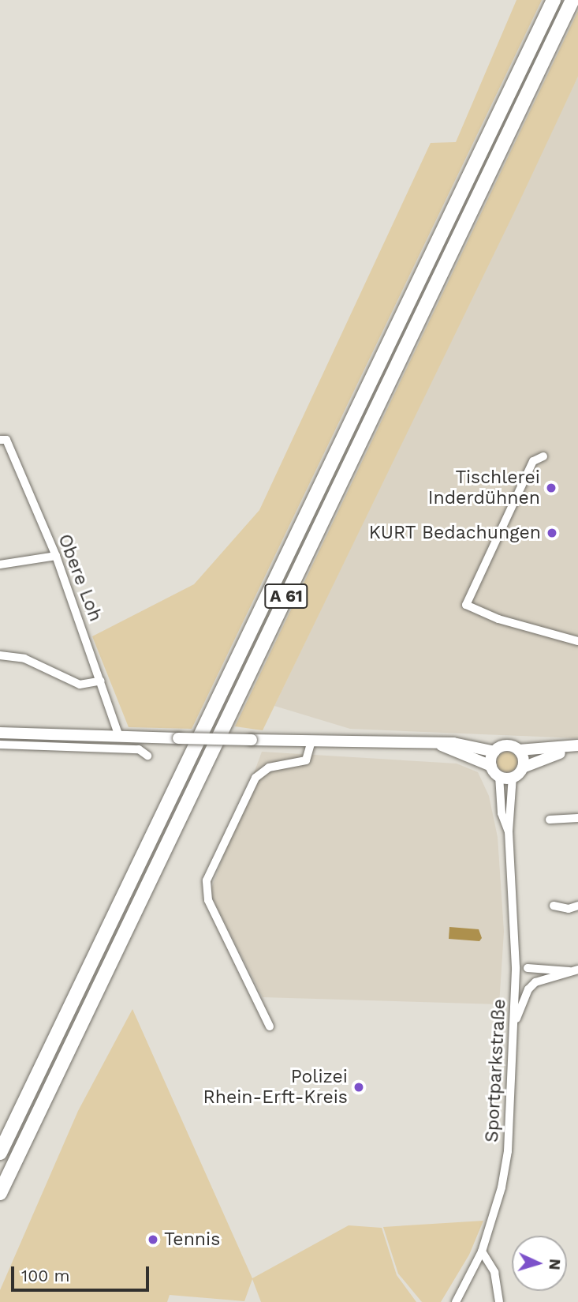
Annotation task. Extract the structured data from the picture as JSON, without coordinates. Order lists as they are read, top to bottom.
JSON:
{
  "streets": {
    "highway": ["A 61"],
    "street": ["Obere Loh", "Sportparkstraße"]
  },
  "places": [
    "Tischlerei Inderdühnen",
    "KURT Bedachungen",
    "Polizei Rhein-Erft-Kreis",
    "Tennis"
  ],
  "scale_bar": "100 m",
  "north": "right"
}
